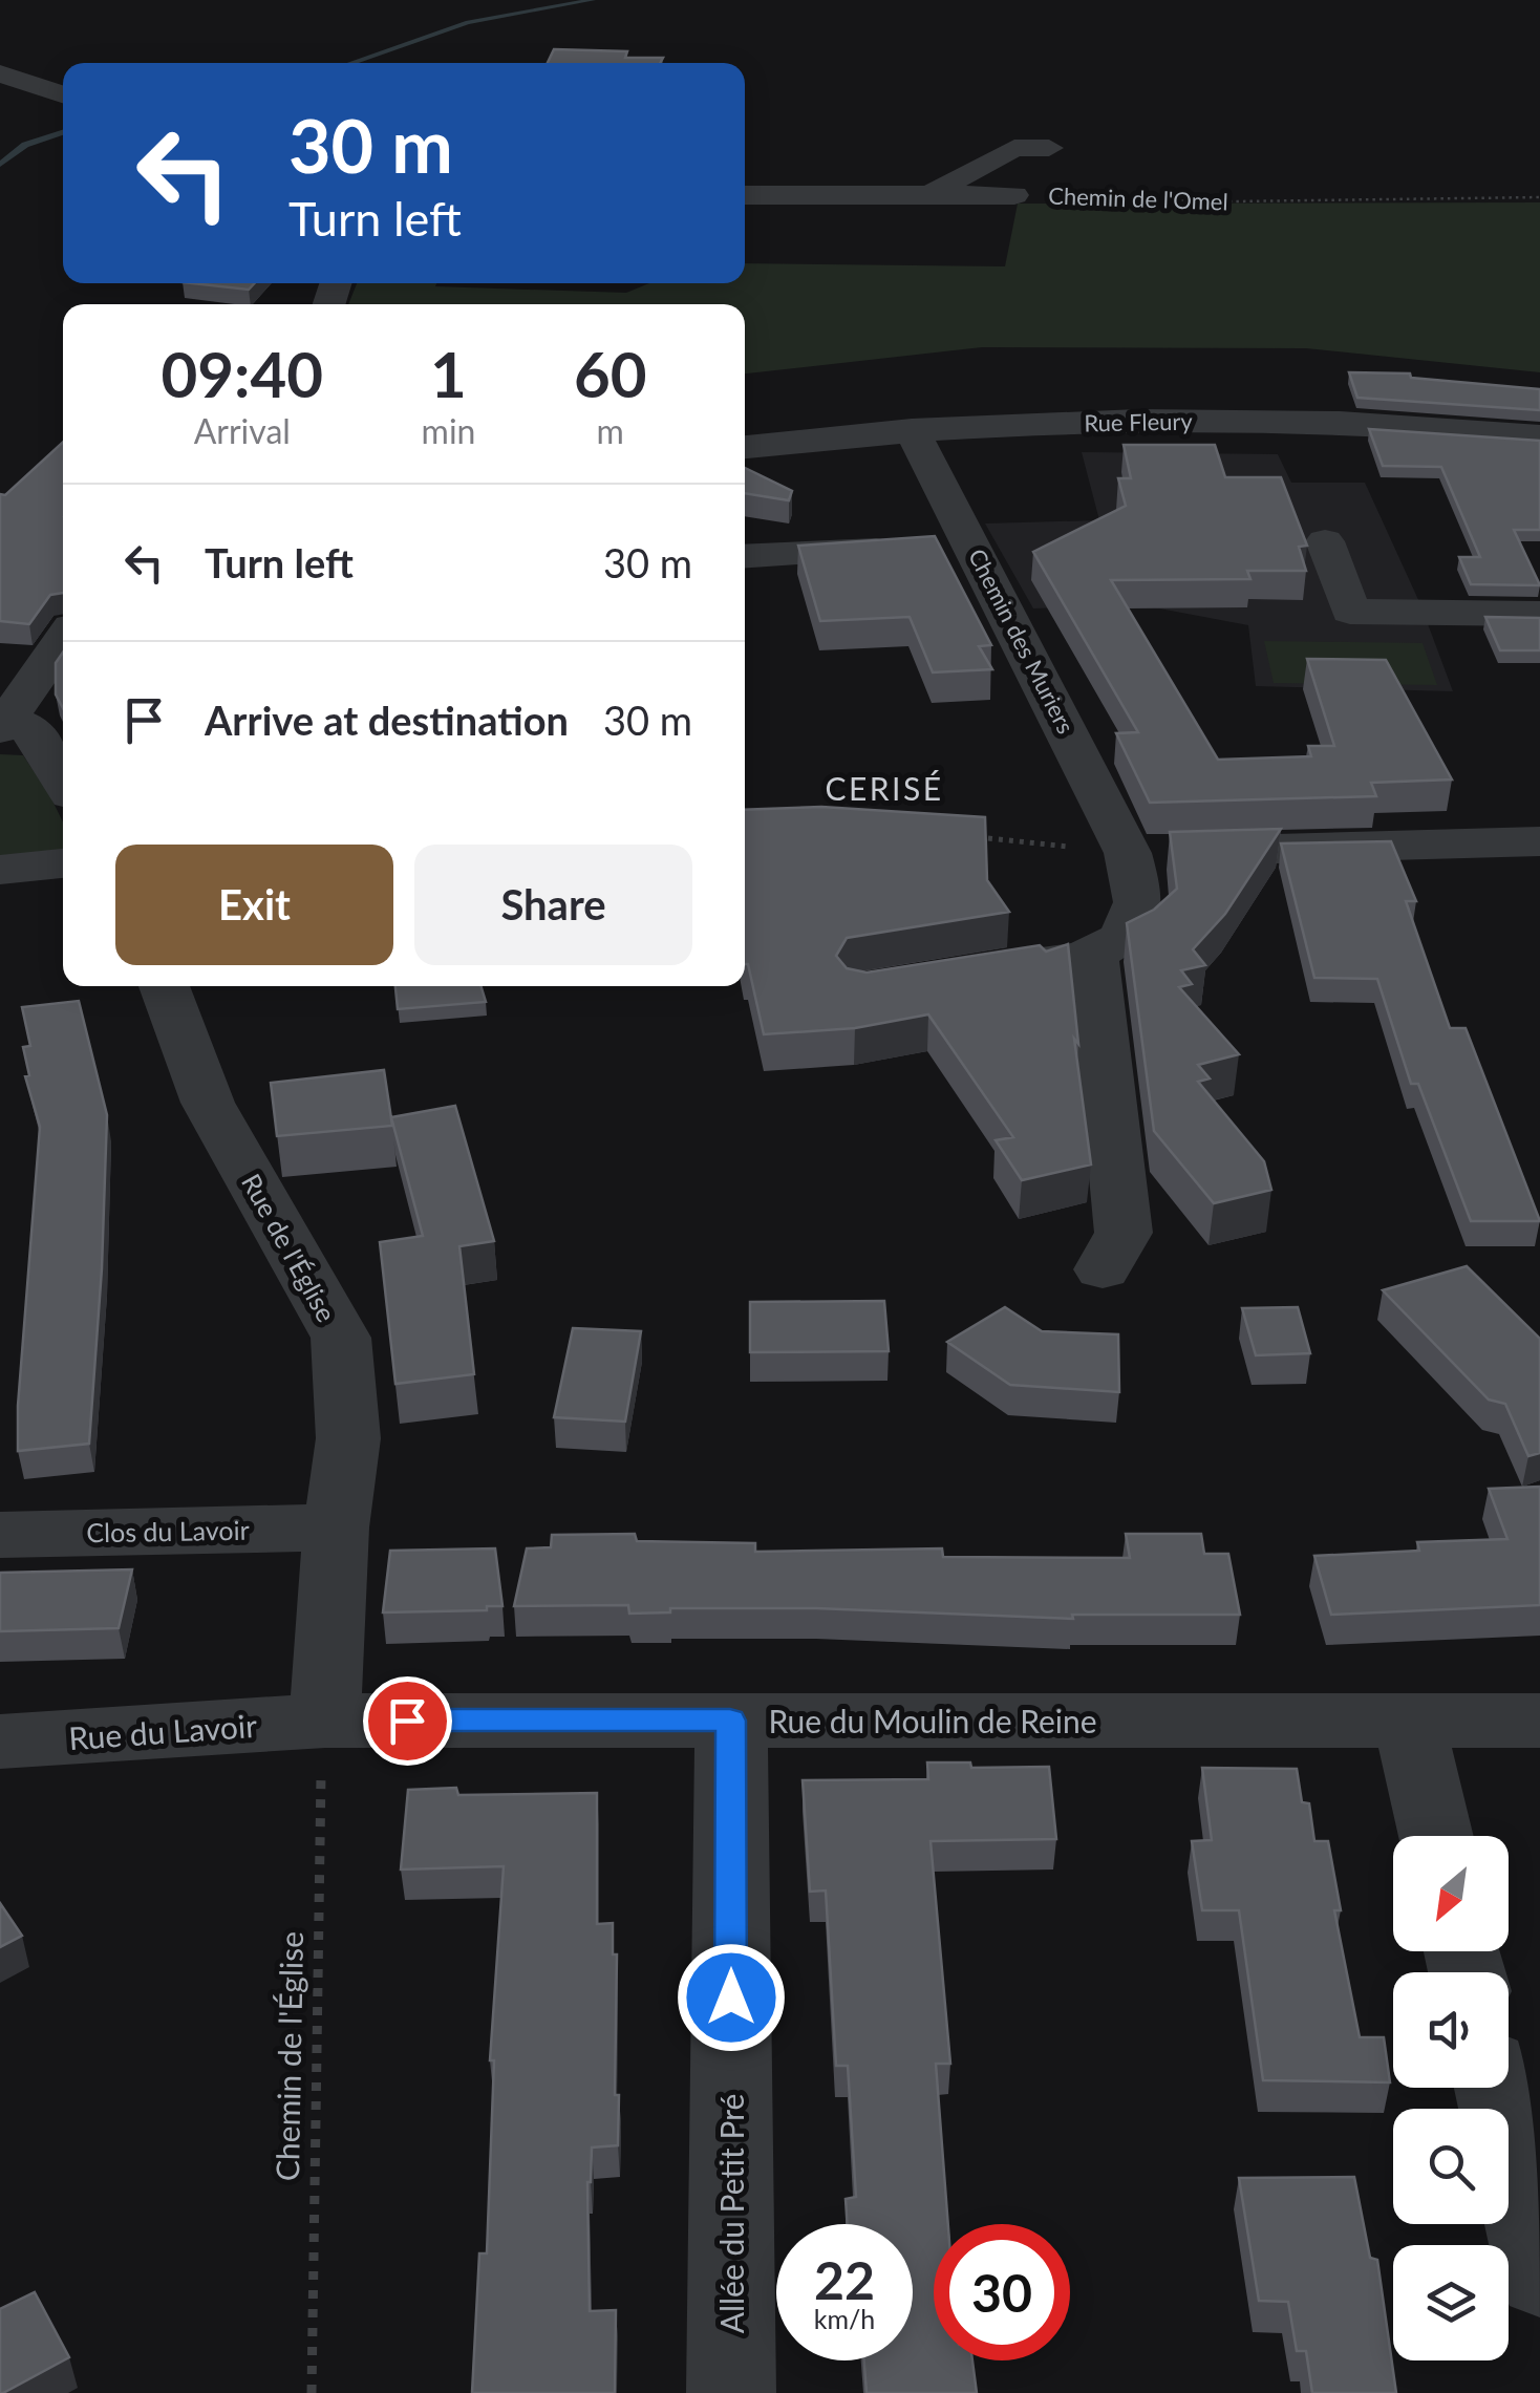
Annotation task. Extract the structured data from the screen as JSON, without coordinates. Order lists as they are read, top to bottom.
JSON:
{
  "streets": {
    "street": [
      "Chemin de l'Omel",
      "Rue Fleury",
      "Chemin des Muriers",
      "Rue de l'Église",
      "Clos du Lavoir",
      "Rue du Moulin de Reine",
      "Rue du Lavoir",
      "Allée du Petit Pré"
    ],
    "path": ["Chemin de l'Église"]
  },
  "crossings": [
    ["Rue Fleury", "Chemin des Muriers"],
    ["Rue de l'Église", "Clos du Lavoir"],
    ["Rue de l'Église", "Rue du Moulin de Reine"],
    ["Rue de l'Église", "Rue du Lavoir"],
    ["Rue de l'Église", "Chemin de l'Église"],
    ["Rue du Moulin de Reine", "Rue du Lavoir"],
    ["Rue du Moulin de Reine", "Chemin de l'Église"],
    ["Rue du Moulin de Reine", "Allée du Petit Pré"],
    ["Rue du Lavoir", "Chemin de l'Église"]
  ],
  "districts": ["CERISÉ"],
  "north": "bottom left",
  "page": {
    "turn": ["30 m", "Turn left"],
    "eta": [
      "09:40",
      "Arrival",
      "1",
      "min",
      "60",
      "m"
    ],
    "list": [
      {
        "name": "Turn left",
        "value": "30 m"
      },
      {
        "name": "Arrive at destination",
        "value": "30 m"
      }
    ],
    "buttons": ["Exit", "Share"],
    "speed": "22 km/h",
    "limit": "30"
  }
}
